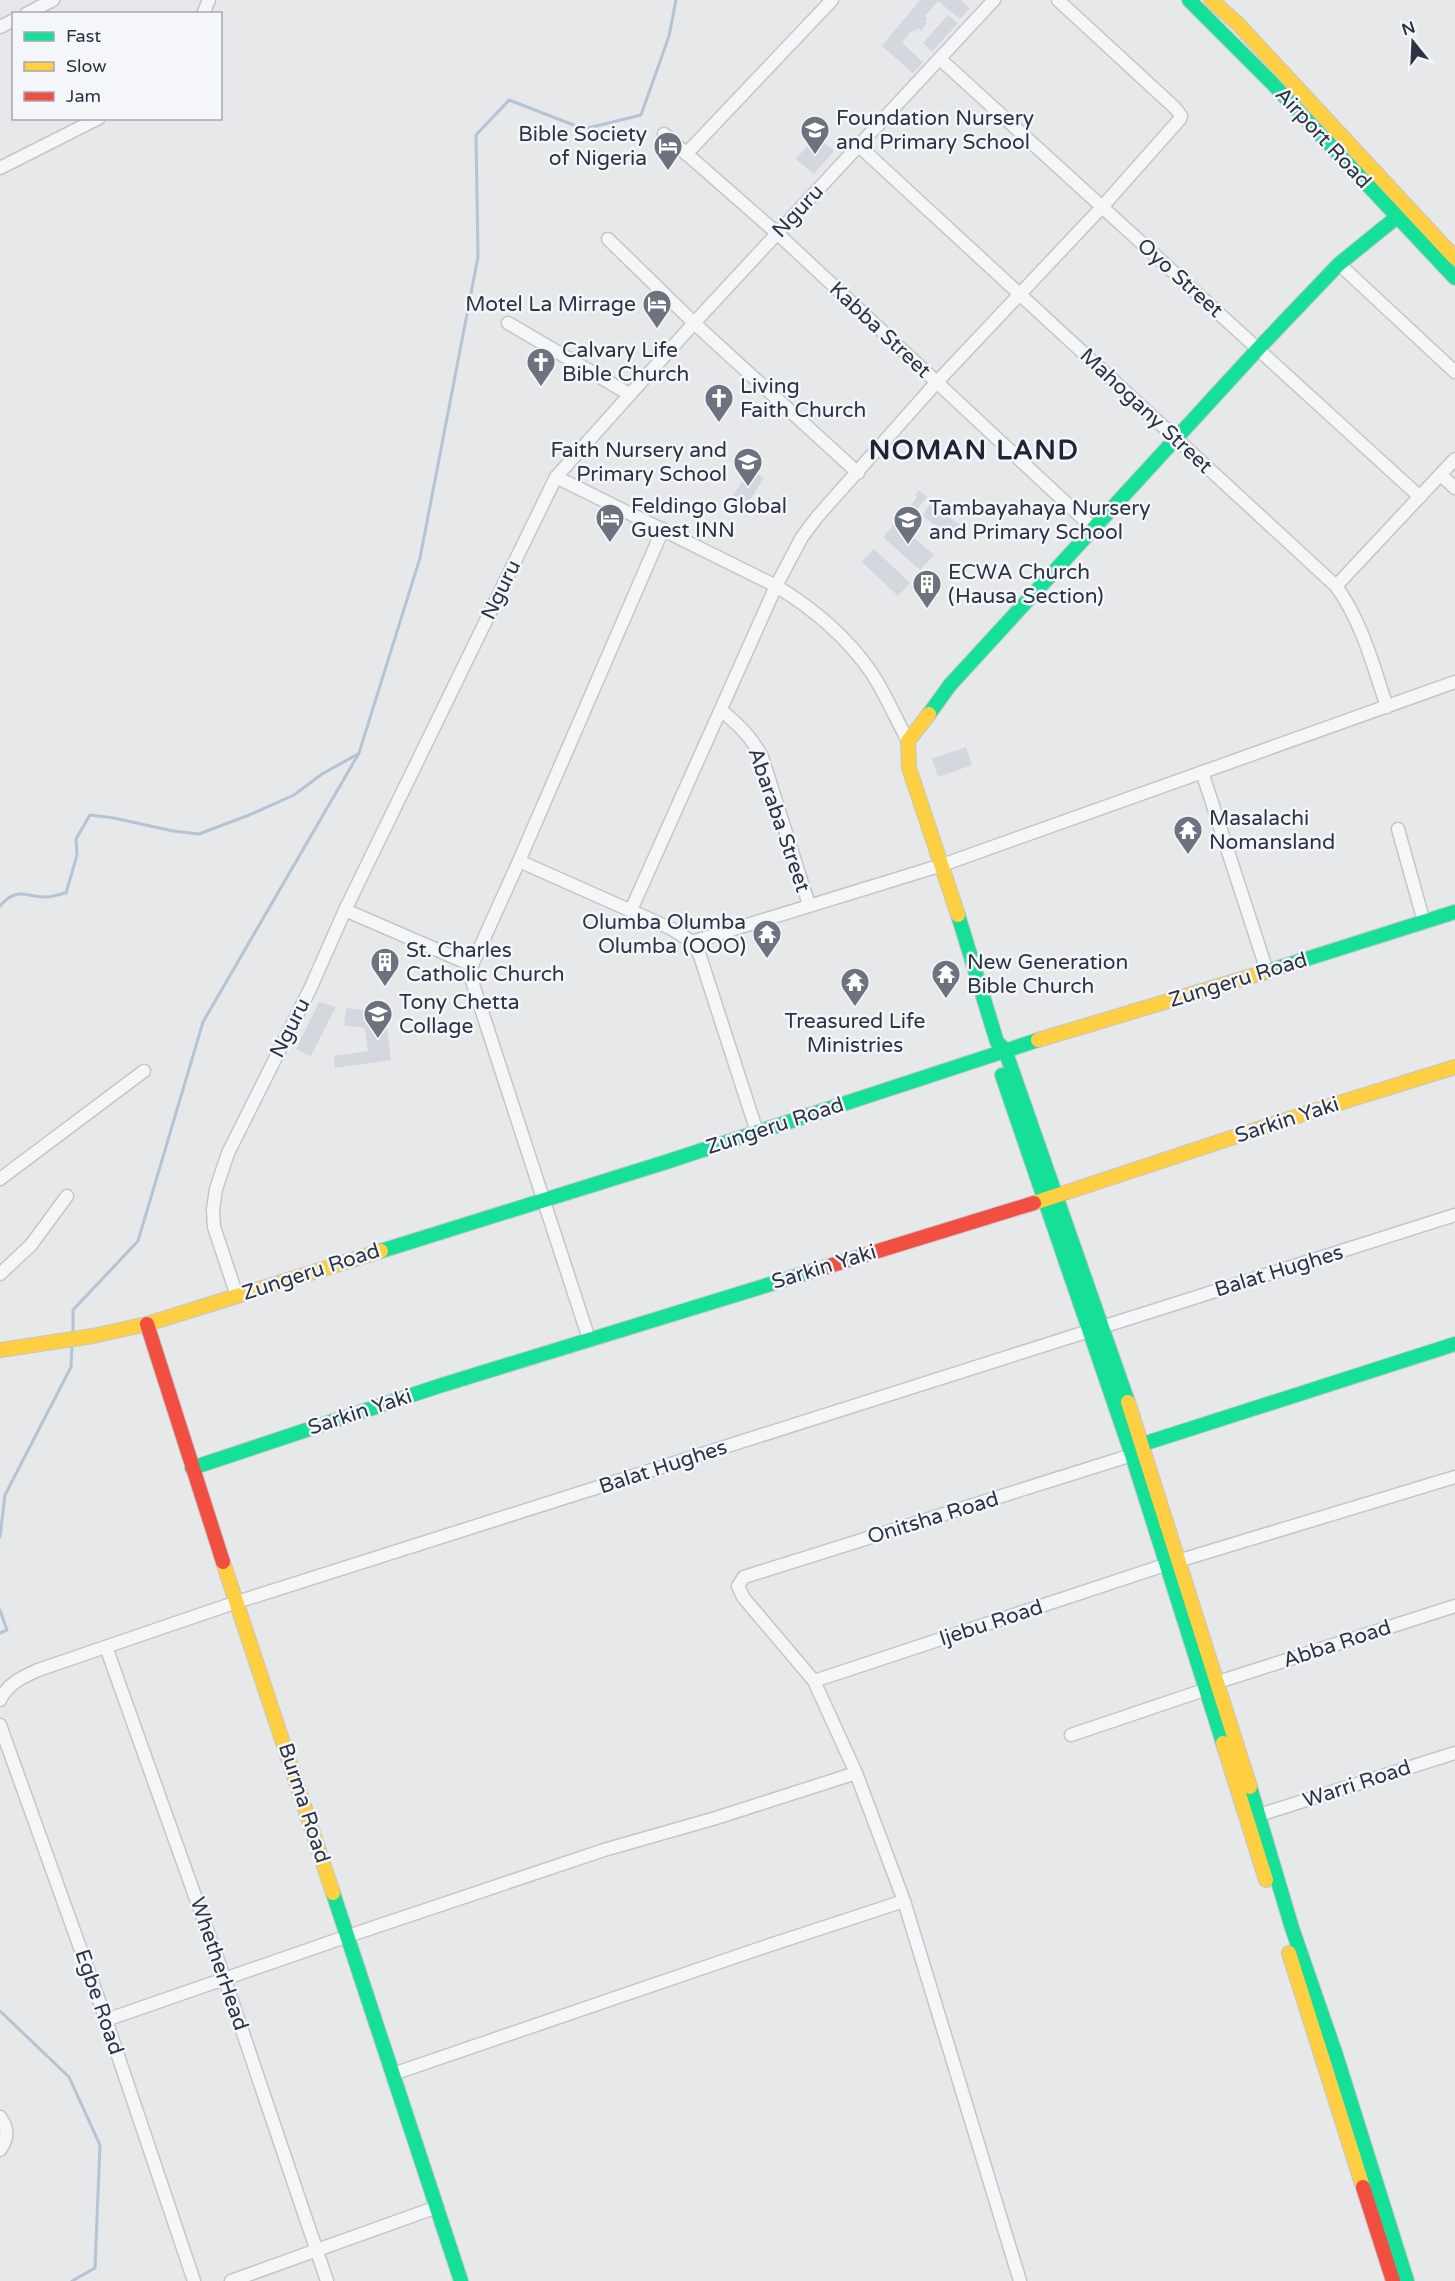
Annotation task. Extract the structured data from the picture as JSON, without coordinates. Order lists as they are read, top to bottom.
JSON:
{
  "streets": {
    "street": [
      "Airport Road",
      "Nguru",
      "Oyo Street",
      "Kabba Street",
      "Mahogany Street",
      "Abaraba Street",
      "Zungeru Road",
      "Sarkin Yaki",
      "Balat Hughes",
      "Onitsha Road",
      "Ijebu Road",
      "Abba Road",
      "Warri Road",
      "Burma Road",
      "WhetherHead",
      "Egbe Road"
    ]
  },
  "crossings": [
    ["Nguru", "Oyo Street"],
    ["Nguru", "Kabba Street"],
    ["Nguru", "Mahogany Street"],
    ["Nguru", "Zungeru Road"],
    ["Zungeru Road", "Burma Road"],
    ["Sarkin Yaki", "Burma Road"],
    ["Balat Hughes", "Burma Road"],
    ["Onitsha Road", "Ijebu Road"]
  ],
  "districts": ["NOMAN LAND"],
  "places": {
    "school or university": [
      "Foundation Nursery and Primary School",
      "Faith Nursery and Primary School",
      "Tambayahaya Nursery and Primary School",
      "Tony Chetta Collage"
    ],
    "hotel": ["Bible Society of Nigeria", "Motel La Mirrage", "Feldingo Global Guest INN"],
    "church": ["Calvary Life Bible Church", "Living Faith Church"],
    "building": ["ECWA Church (Hausa Section)", "St. Charles Catholic Church"],
    "temple": [
      "Masalachi Nomansland",
      "Olumba Olumba Olumba (OOO)",
      "New Generation Bible Church",
      "Treasured Life Ministries"
    ]
  },
  "legend": ["Fast", "Slow", "Jam"],
  "north": "top"
}
